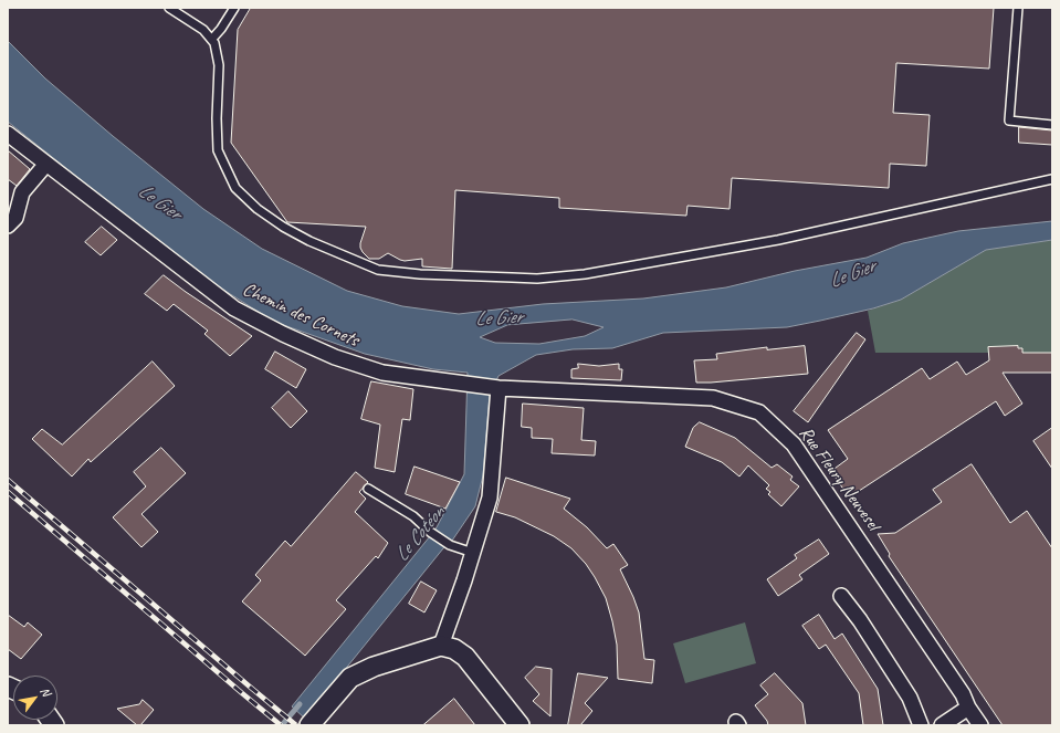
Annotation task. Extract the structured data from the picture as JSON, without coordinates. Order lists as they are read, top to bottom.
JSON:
{
  "streets": {
    "street": ["Chemin des Cornets", "Rue Fleury Neuvesel"]
  },
  "crossings": [
    ["Chemin des Cornets", "Rue Fleury Neuvesel"]
  ],
  "water": ["Le Gier", "Le Cotéon"],
  "north": "top right"
}
